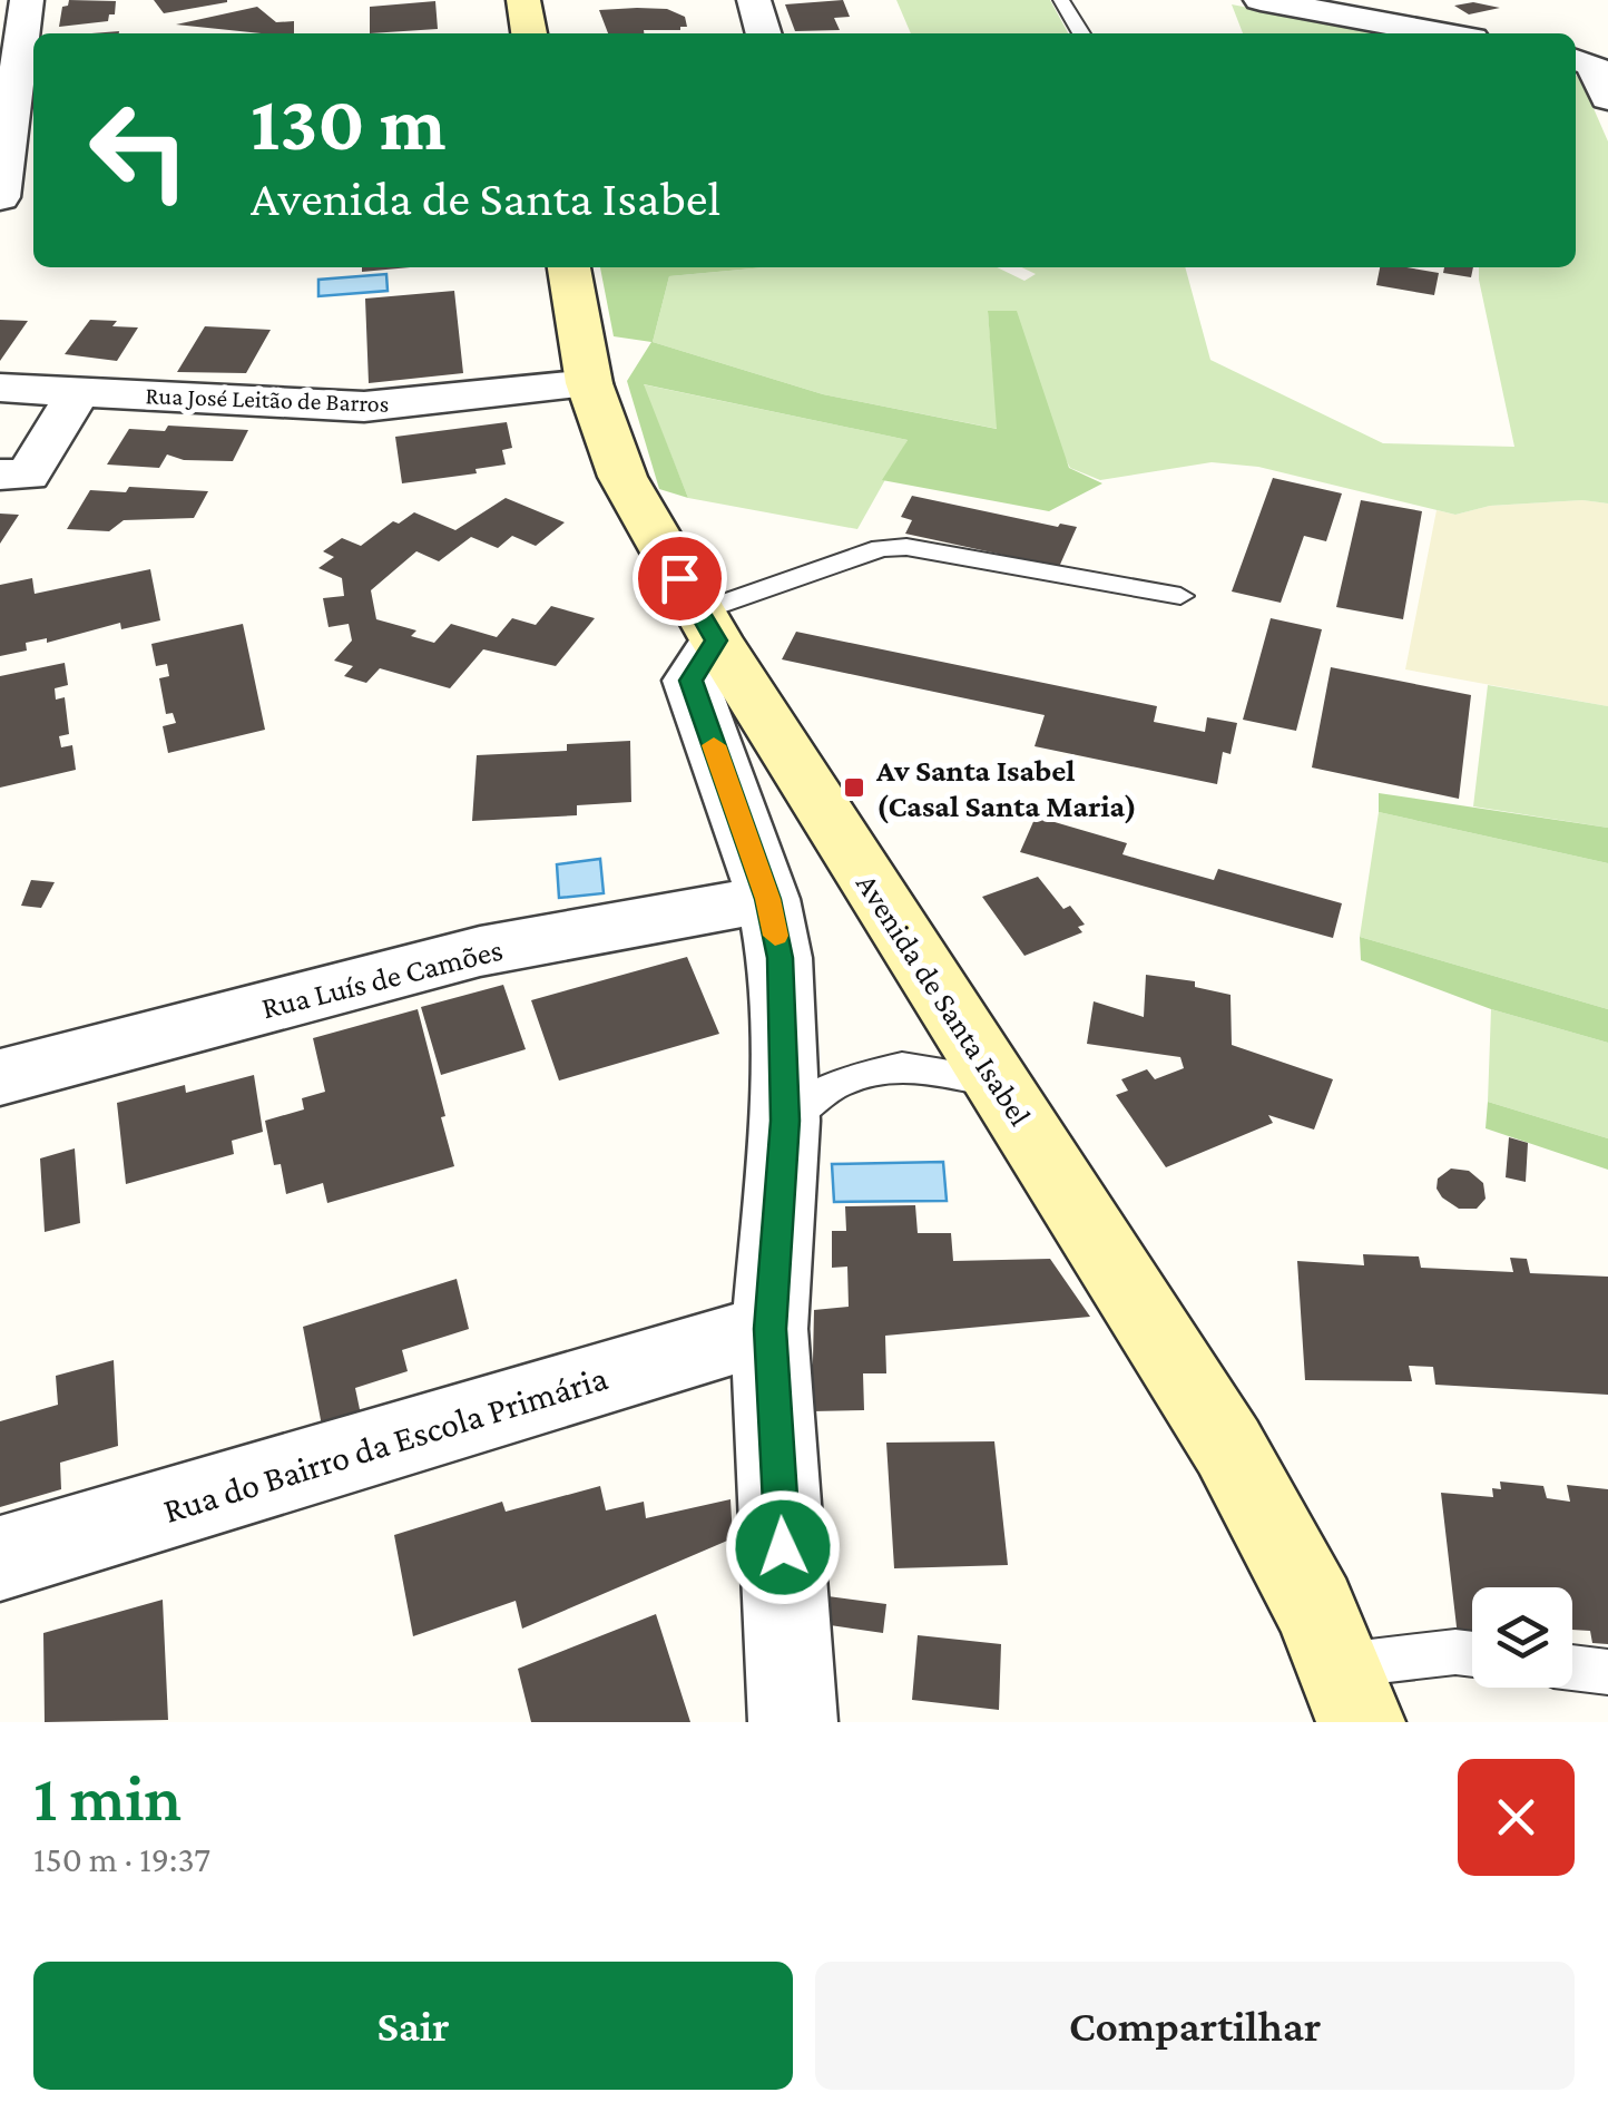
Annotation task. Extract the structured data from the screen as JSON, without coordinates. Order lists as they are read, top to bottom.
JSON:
{
  "streets": {
    "street": [
      "Rua José Leitão de Barros",
      "Rua Luís de Camões",
      "Avenida de Santa Isabel",
      "Rua do Bairro da Escola Primária"
    ]
  },
  "crossings": [
    ["Rua José Leitão de Barros", "Avenida de Santa Isabel"]
  ],
  "places": {
    "transit": ["Av Santa Isabel (Casal Santa Maria)"]
  },
  "page": {
    "turn": ["130 m", "Avenida de Santa Isabel"],
    "heading": ["1 min", "150 m · 19:37"],
    "buttons": ["Sair", "Compartilhar"]
  }
}
